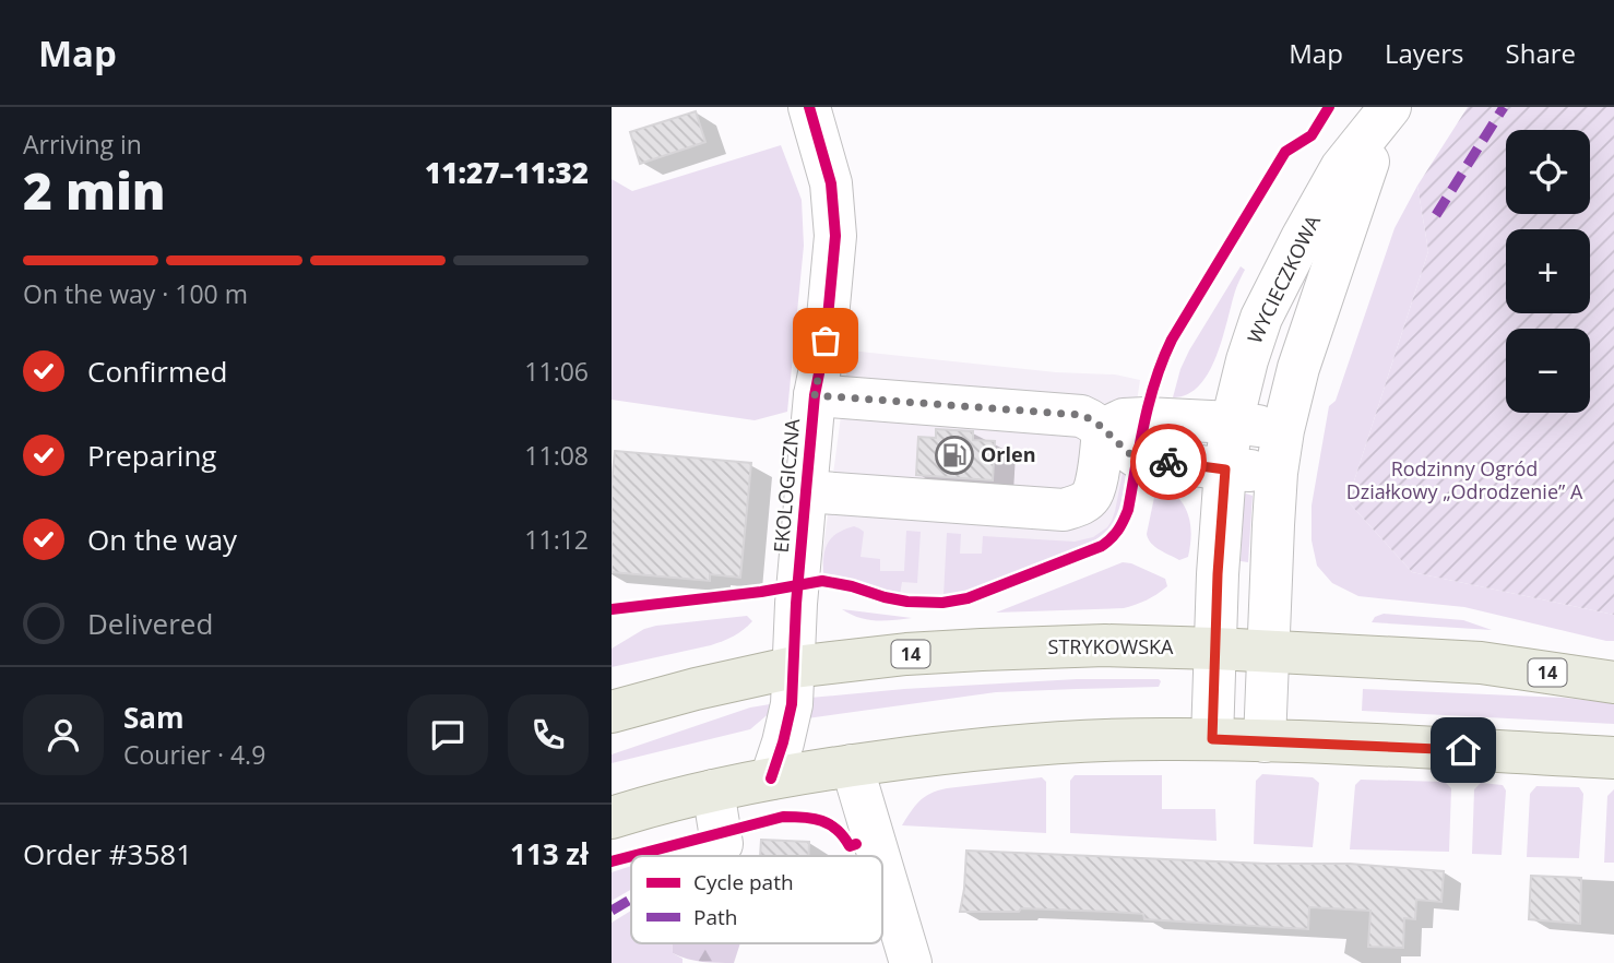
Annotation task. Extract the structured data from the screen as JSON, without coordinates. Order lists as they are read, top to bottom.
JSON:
{
  "streets": {
    "main road": ["STRYKOWSKA", "14"],
    "street": ["WYCIECZKOWA", "EKOLOGICZNA"]
  },
  "crossings": [
    ["WYCIECZKOWA", "STRYKOWSKA"],
    ["EKOLOGICZNA", "STRYKOWSKA"]
  ],
  "parks": ["Rodzinny Ogród Działkowy „Odrodzenie” A"],
  "places": {
    "fuel station": ["Orlen"]
  },
  "legend": ["Cycle path", "Path"],
  "page": {
    "header": "Map",
    "nav": ["Map", "Layers", "Share"],
    "heading": ["2 min", "Arriving in", "11:27–11:32"],
    "panel": [
      "Sam",
      "Courier · 4.9",
      "Order #3581",
      "113 zł"
    ],
    "map_buttons": ["+", "−"],
    "bar": "On the way · 100 m",
    "list": [
      ["Confirmed", "11:06"],
      ["Preparing", "11:08"],
      ["On the way", "11:12"],
      "Delivered"
    ]
  }
}
